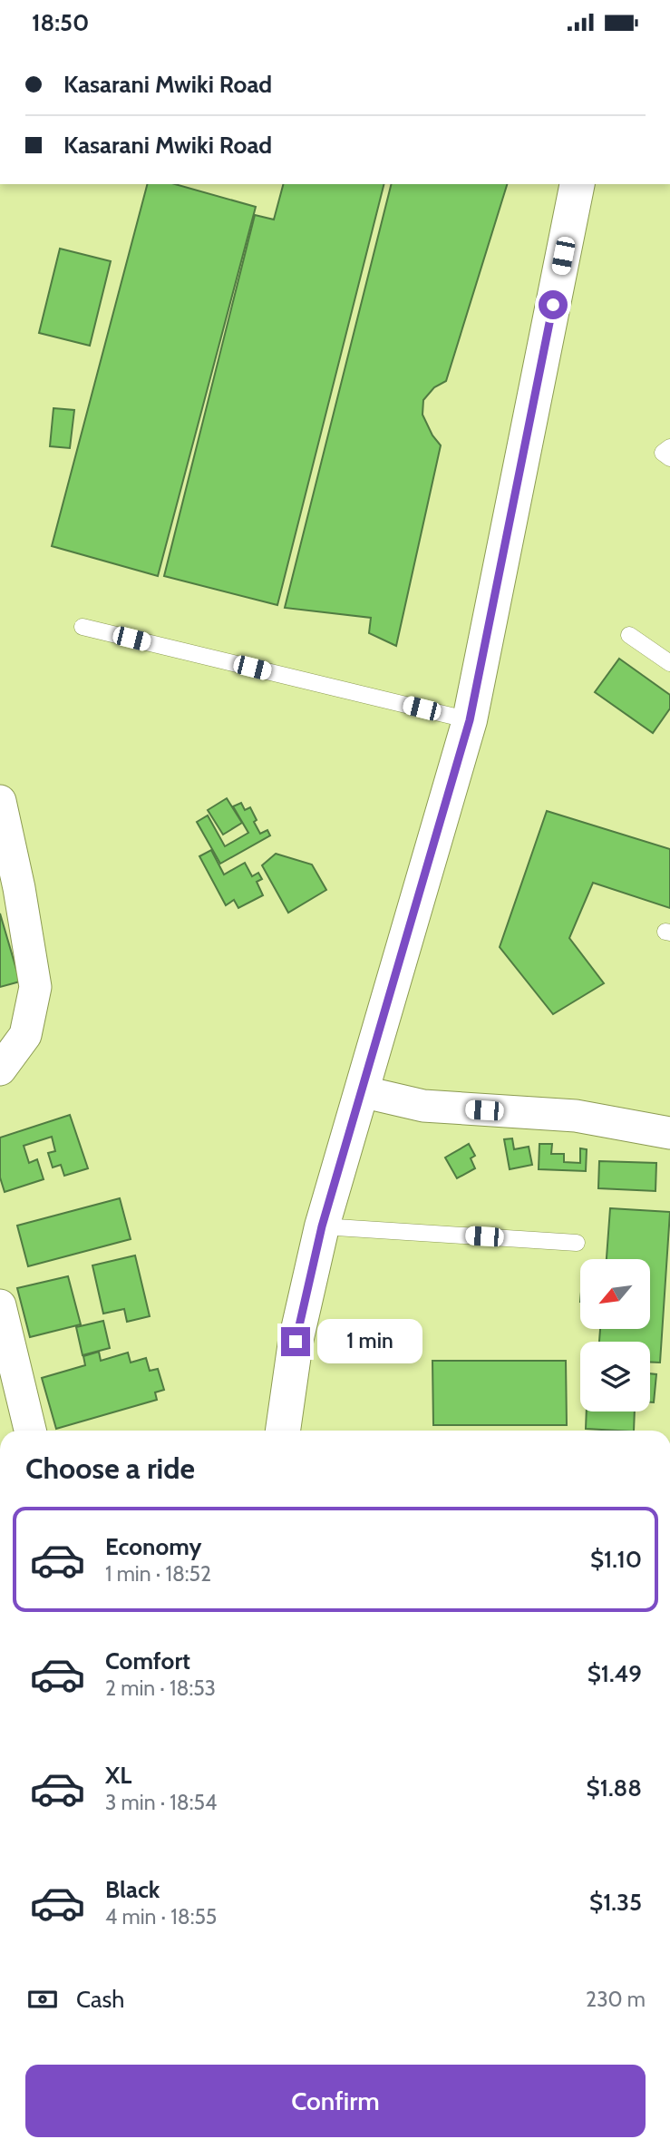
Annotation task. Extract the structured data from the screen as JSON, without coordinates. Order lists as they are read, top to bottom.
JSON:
{
  "north": "bottom left",
  "page": {
    "status": "18:50",
    "banner": ["Kasarani Mwiki Road", "Kasarani Mwiki Road"],
    "bubble": "1 min",
    "heading": "Choose a ride",
    "list": [
      {
        "name": "Economy",
        "note": "1 min · 18:52",
        "value": "$1.10"
      },
      {
        "name": "Comfort",
        "note": "2 min · 18:53",
        "value": "$1.49"
      },
      {
        "name": "XL",
        "note": "3 min · 18:54",
        "value": "$1.88"
      },
      {
        "name": "Black",
        "note": "4 min · 18:55",
        "value": "$1.35"
      }
    ],
    "pay": ["Cash", "230 m"],
    "buttons": "Confirm"
  }
}
